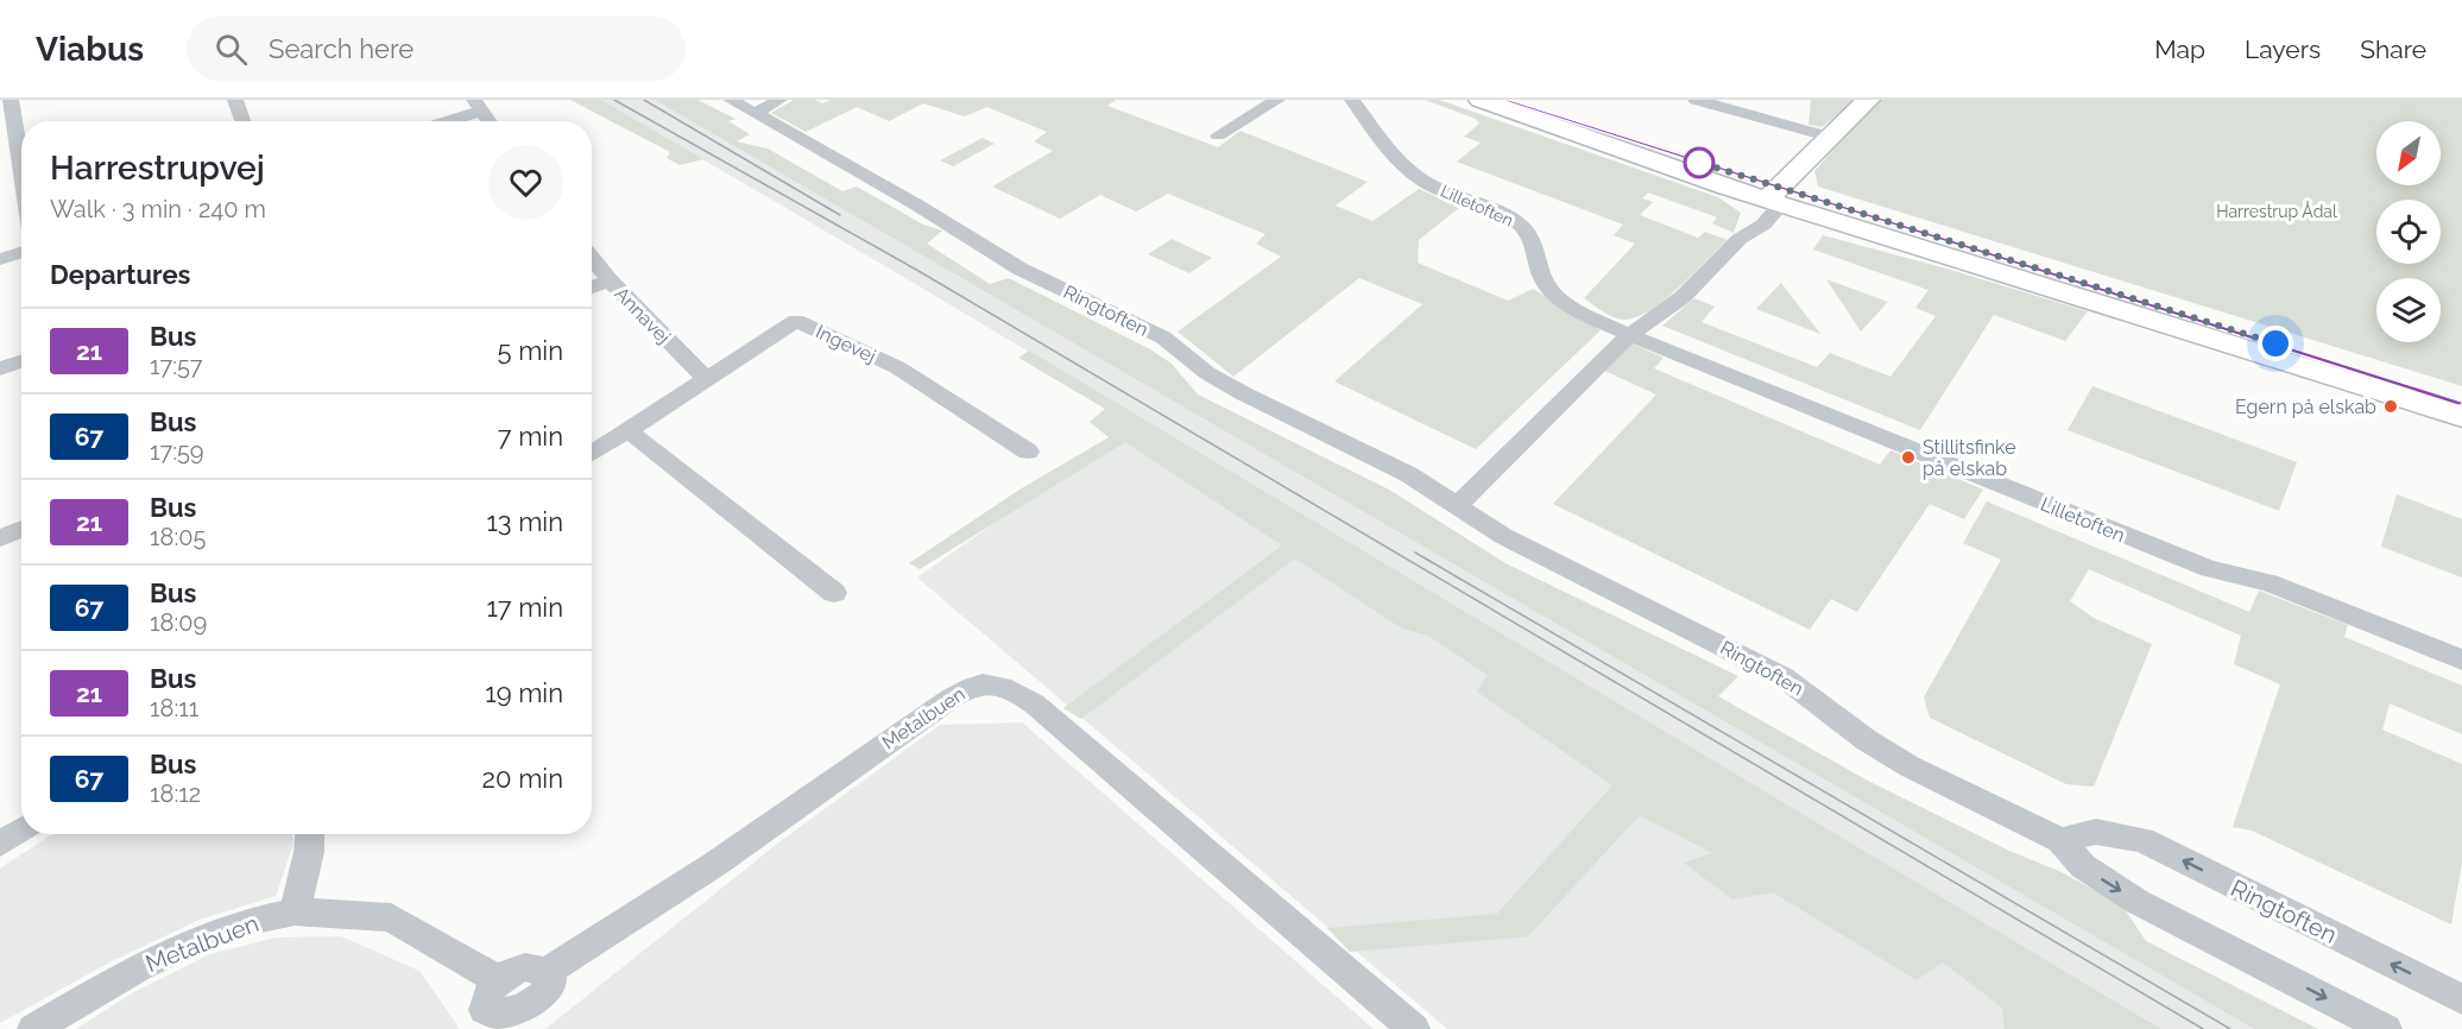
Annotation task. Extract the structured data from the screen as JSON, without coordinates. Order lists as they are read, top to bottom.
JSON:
{
  "streets": {
    "street": [
      "Lilletoften",
      "Ringtoften",
      "Annavej",
      "Ingevej",
      "Metalbuen"
    ]
  },
  "crossings": [
    ["Annavej", "Ingevej"]
  ],
  "parks": ["Harrestrup Ådal"],
  "places": ["Egern på elskab", "Stillitsfinke på elskab"],
  "lines": ["bus line 21"],
  "north": "bottom left",
  "page": {
    "header": "Viabus",
    "search": "Search here",
    "nav": ["Map", "Layers", "Share"],
    "heading": [
      ["Harrestrupvej", "Walk · 3 min · 240 m"],
      "Departures"
    ],
    "list": [
      {
        "mark": "21",
        "name": "Bus",
        "note": "17:57",
        "value": "5 min"
      },
      {
        "mark": "67",
        "name": "Bus",
        "note": "17:59",
        "value": "7 min"
      },
      {
        "mark": "21",
        "name": "Bus",
        "note": "18:05",
        "value": "13 min"
      },
      {
        "mark": "67",
        "name": "Bus",
        "note": "18:09",
        "value": "17 min"
      },
      {
        "mark": "21",
        "name": "Bus",
        "note": "18:11",
        "value": "19 min"
      },
      {
        "mark": "67",
        "name": "Bus",
        "note": "18:12",
        "value": "20 min"
      }
    ]
  }
}
